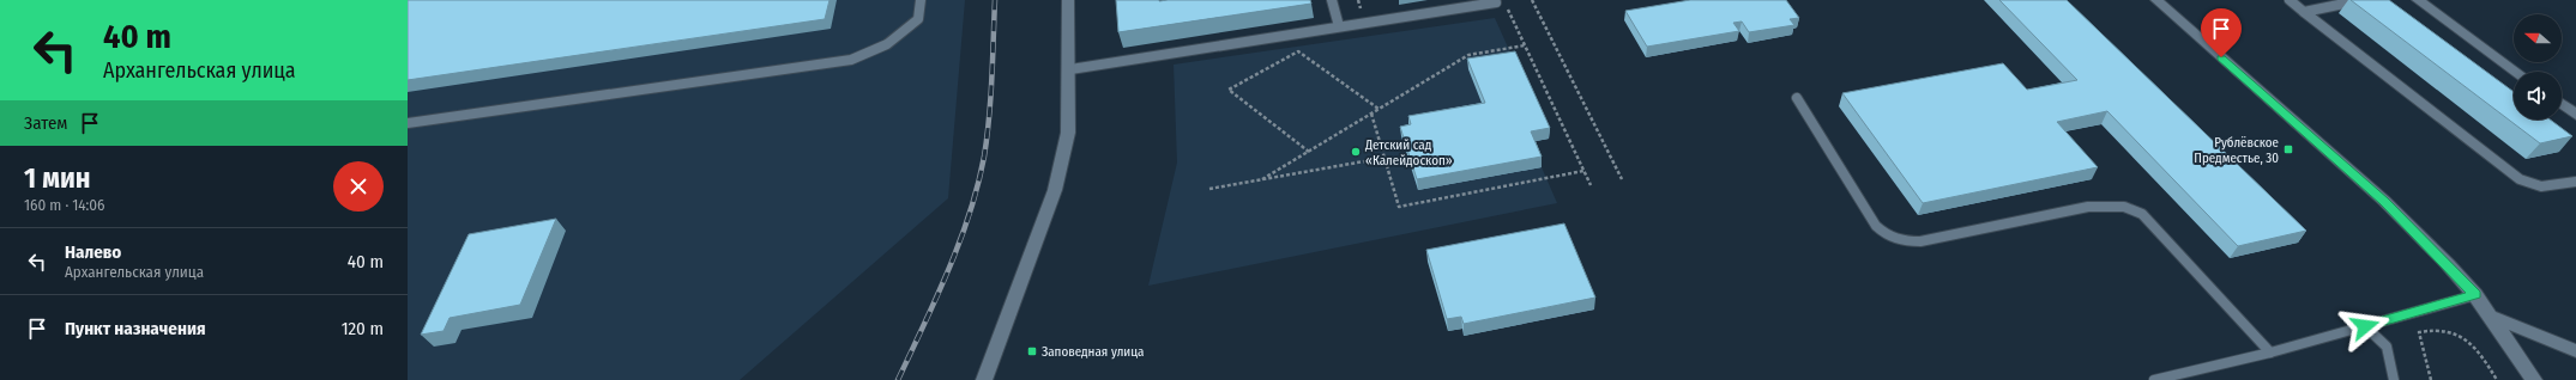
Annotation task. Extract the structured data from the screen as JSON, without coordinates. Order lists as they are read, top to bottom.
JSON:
{
  "places": {
    "transit": ["Рублёвское Предместье, 30", "Заповедная улица"],
    "other": ["Детский сад «Калейдоскоп»"]
  },
  "north": "left",
  "page": {
    "turn": ["40 m", "Архангельская улица"],
    "then": "Затем",
    "heading": ["1 мин", "160 m · 14:06"],
    "list": [
      {
        "name": "Налево",
        "note": "Архангельская улица",
        "value": "40 m"
      },
      {
        "name": "Пункт назначения",
        "value": "120 m"
      }
    ]
  }
}
